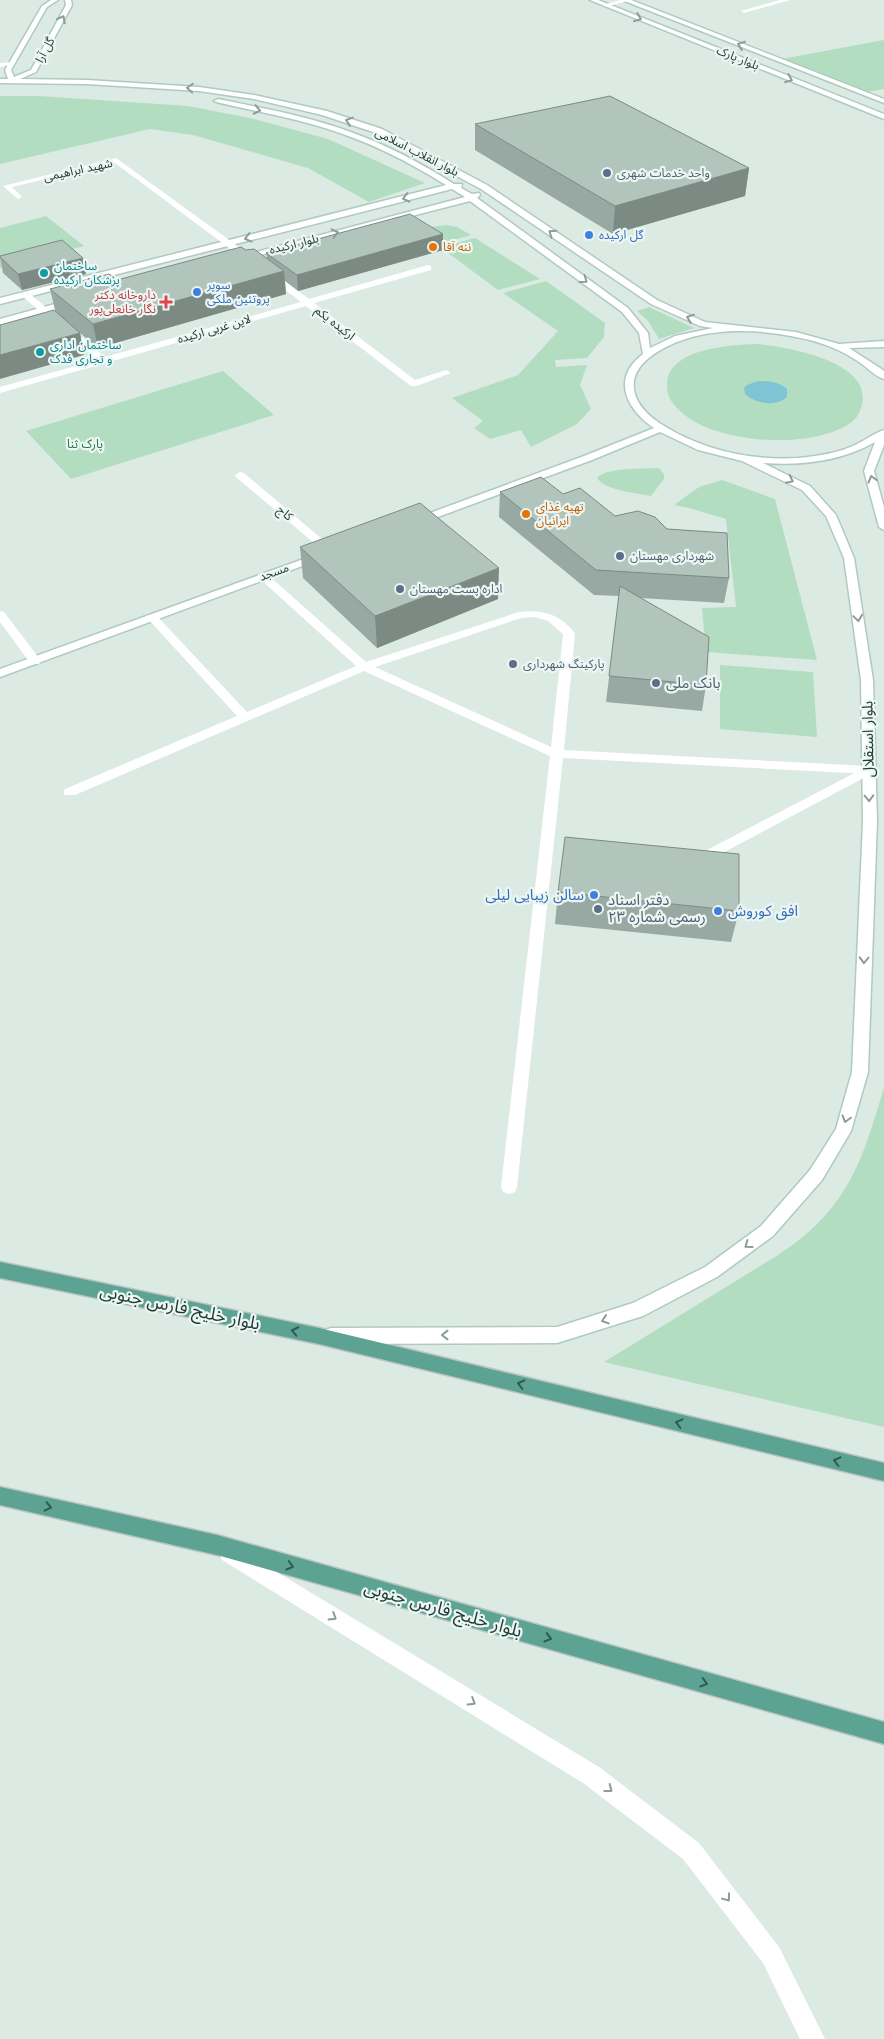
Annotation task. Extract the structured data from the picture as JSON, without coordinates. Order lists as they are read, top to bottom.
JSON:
{
  "streets": {
    "main road": ["بلوار خلیج فارس جنوبی"],
    "street": [
      "گل آرا",
      "بلوار پارک",
      "بلوار انقلاب اسلامی",
      "شهید ابراهیمی",
      "بلوار ارکیده",
      "ارکیده یکم",
      "لاین غربی ارکیده",
      "کاج",
      "مسجد",
      "بلوار استقلال"
    ]
  },
  "crossings": [
    ["گل آرا", "بلوار انقلاب اسلامی"],
    ["بلوار انقلاب اسلامی", "بلوار ارکیده"],
    ["شهید ابراهیمی", "بلوار ارکیده"],
    ["شهید ابراهیمی", "ارکیده یکم"],
    ["بلوار ارکیده", "ارکیده یکم"],
    ["ارکیده یکم", "لاین غربی ارکیده"],
    ["کاج", "مسجد"],
    ["بلوار استقلال", "بلوار خلیج فارس جنوبی"]
  ],
  "parks": ["پارک ثنا"],
  "places": {
    "other": [
      "واحد خدمات شهری",
      "گل ارکیده",
      "ننه آقا",
      "ساختمان پزشکان ارکیده",
      "سوپر پروتئین ملکی",
      "ساختمان اداری و تجاری فدک",
      "تهیه غذای ایرانیان",
      "شهرداری مهستان",
      "اداره پست مهستان",
      "پارکینگ شهرداری",
      "بانک ملی",
      "سالن زیبایی لیلی",
      "دفتر اسناد رسمی شماره ۲۳",
      "افق کوروش"
    ],
    "health": ["داروخانه دکتر نگار خانعلی‌پور"]
  }
}
